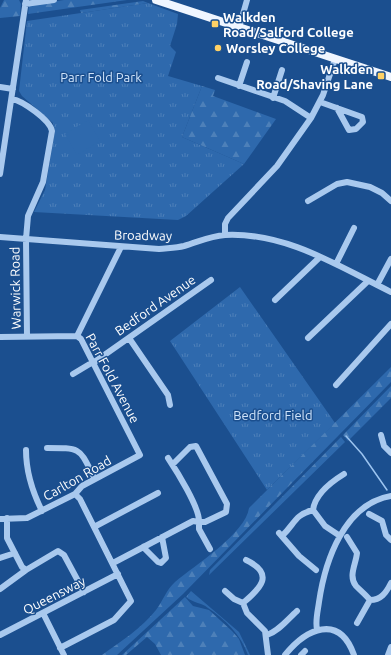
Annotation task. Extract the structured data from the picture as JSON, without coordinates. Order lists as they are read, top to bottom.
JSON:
{
  "streets": {
    "street": [
      "Broadway",
      "Warwick Road",
      "Bedford Avenue",
      "Parr Fold Avenue",
      "Carlton Road",
      "Queensway"
    ]
  },
  "crossings": [
    ["Broadway", "Warwick Road"],
    ["Broadway", "Parr Fold Avenue"],
    ["Bedford Avenue", "Parr Fold Avenue"],
    ["Parr Fold Avenue", "Carlton Road"]
  ],
  "parks": ["Parr Fold Park", "Bedford Field"],
  "places": {
    "transit": ["Walkden Road/Salford College", "Walkden Road/Shaving Lane"],
    "other": ["Worsley College"]
  }
}
